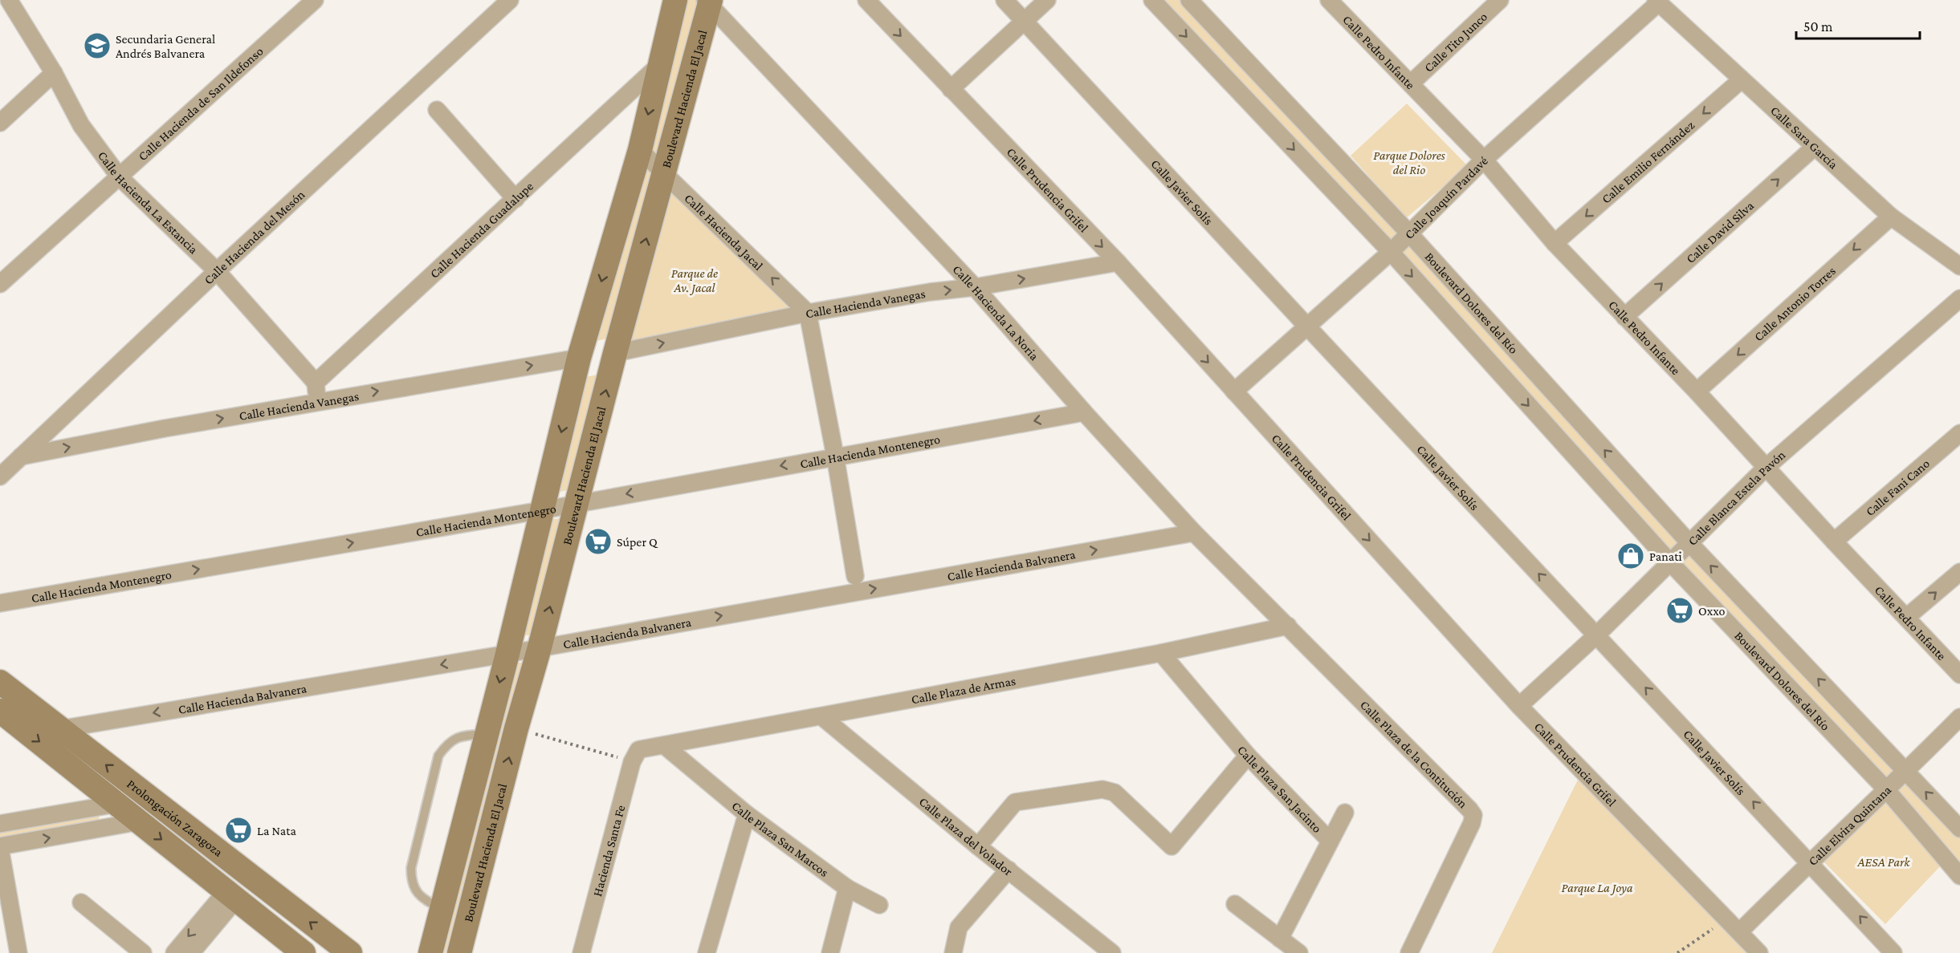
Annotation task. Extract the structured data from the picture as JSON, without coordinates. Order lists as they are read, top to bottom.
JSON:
{
  "streets": {
    "main road": ["Boulevard Hacienda El Jacal", "Prolongación Zaragoza"],
    "street": [
      "Calle Tito Junco",
      "Calle Pedro Infante",
      "Calle Hacienda de San Ildefonso",
      "Calle Sara García",
      "Calle Emilio Fernández",
      "Calle Prudencia Grifel",
      "Calle Javier Solís",
      "Calle Joaquín Pardavé",
      "Calle Hacienda La Estancia",
      "Calle Hacienda Guadalupe",
      "Calle Hacienda Jacal",
      "Calle David Silva",
      "Calle Hacienda del Mesón",
      "Boulevard Dolores del Río",
      "Calle Hacienda Vanegas",
      "Calle Antonio Torres",
      "Calle Hacienda La Noria",
      "Calle Hacienda Montenegro",
      "Calle Fani Cano",
      "Calle Blanca Estela Pavón",
      "Calle Hacienda Balvanera",
      "Calle Plaza de Armas",
      "Calle Plaza de la Contitución",
      "Calle Plaza San Jacinto",
      "Calle Elvira Quintana",
      "Calle Plaza del Volador",
      "Calle Plaza San Marcos",
      "Hacienda Santa Fe"
    ]
  },
  "crossings": [
    ["Calle Tito Junco", "Calle Pedro Infante"],
    ["Calle Pedro Infante", "Calle Emilio Fernández"],
    ["Calle Pedro Infante", "Calle Joaquín Pardavé"],
    ["Calle Pedro Infante", "Calle David Silva"],
    ["Calle Pedro Infante", "Calle Antonio Torres"],
    ["Calle Pedro Infante", "Calle Fani Cano"],
    ["Calle Pedro Infante", "Calle Blanca Estela Pavón"],
    ["Boulevard Hacienda El Jacal", "Calle Hacienda Jacal"],
    ["Boulevard Hacienda El Jacal", "Calle Hacienda Vanegas"],
    ["Boulevard Hacienda El Jacal", "Calle Hacienda La Noria"],
    ["Boulevard Hacienda El Jacal", "Calle Hacienda Montenegro"],
    ["Boulevard Hacienda El Jacal", "Calle Hacienda Balvanera"],
    ["Calle Hacienda de San Ildefonso", "Calle Hacienda La Estancia"],
    ["Calle Sara García", "Calle Emilio Fernández"],
    ["Calle Sara García", "Calle Joaquín Pardavé"],
    ["Calle Sara García", "Calle David Silva"],
    ["Calle Sara García", "Calle Antonio Torres"],
    ["Calle Prudencia Grifel", "Calle Joaquín Pardavé"],
    ["Calle Prudencia Grifel", "Calle Hacienda Vanegas"],
    ["Calle Prudencia Grifel", "Calle Blanca Estela Pavón"],
    ["Calle Prudencia Grifel", "Calle Elvira Quintana"],
    ["Calle Javier Solís", "Calle Joaquín Pardavé"],
    ["Calle Javier Solís", "Calle Blanca Estela Pavón"],
    ["Calle Javier Solís", "Calle Elvira Quintana"],
    ["Calle Joaquín Pardavé", "Boulevard Dolores del Río"],
    ["Calle Hacienda La Estancia", "Calle Hacienda Guadalupe"],
    ["Calle Hacienda La Estancia", "Calle Hacienda del Mesón"],
    ["Calle Hacienda Jacal", "Calle Hacienda Vanegas"],
    ["Calle Hacienda del Mesón", "Calle Hacienda Vanegas"],
    ["Boulevard Dolores del Río", "Calle Blanca Estela Pavón"],
    ["Boulevard Dolores del Río", "Calle Elvira Quintana"],
    ["Calle Hacienda Vanegas", "Calle Hacienda La Noria"],
    ["Calle Hacienda La Noria", "Calle Hacienda Montenegro"],
    ["Calle Hacienda La Noria", "Calle Hacienda Balvanera"],
    ["Calle Hacienda La Noria", "Calle Plaza de Armas"],
    ["Calle Hacienda La Noria", "Calle Plaza de la Contitución"],
    ["Calle Hacienda Balvanera", "Prolongación Zaragoza"],
    ["Calle Plaza de Armas", "Calle Plaza de la Contitución"],
    ["Calle Plaza de Armas", "Calle Plaza San Jacinto"],
    ["Calle Plaza de Armas", "Calle Plaza del Volador"],
    ["Calle Plaza de Armas", "Calle Plaza San Marcos"],
    ["Calle Plaza de Armas", "Hacienda Santa Fe"]
  ],
  "one_way": [
    "Calle Emilio Fernández",
    "Calle Prudencia Grifel",
    "Calle Javier Solís",
    "Calle Hacienda Jacal",
    "Calle David Silva",
    "Calle Hacienda Vanegas",
    "Calle Antonio Torres"
  ],
  "parks": [
    "Parque Dolores del Rio",
    "Parque de Av. Jacal",
    "AESA Park",
    "Parque La Joya"
  ],
  "places": {
    "school or university": ["Secundaria General Andrés Balvanera"],
    "supermarket": ["Súper Q", "Oxxo", "La Nata"],
    "shop": ["Panati"]
  },
  "scale_bar": "50 m"
}
